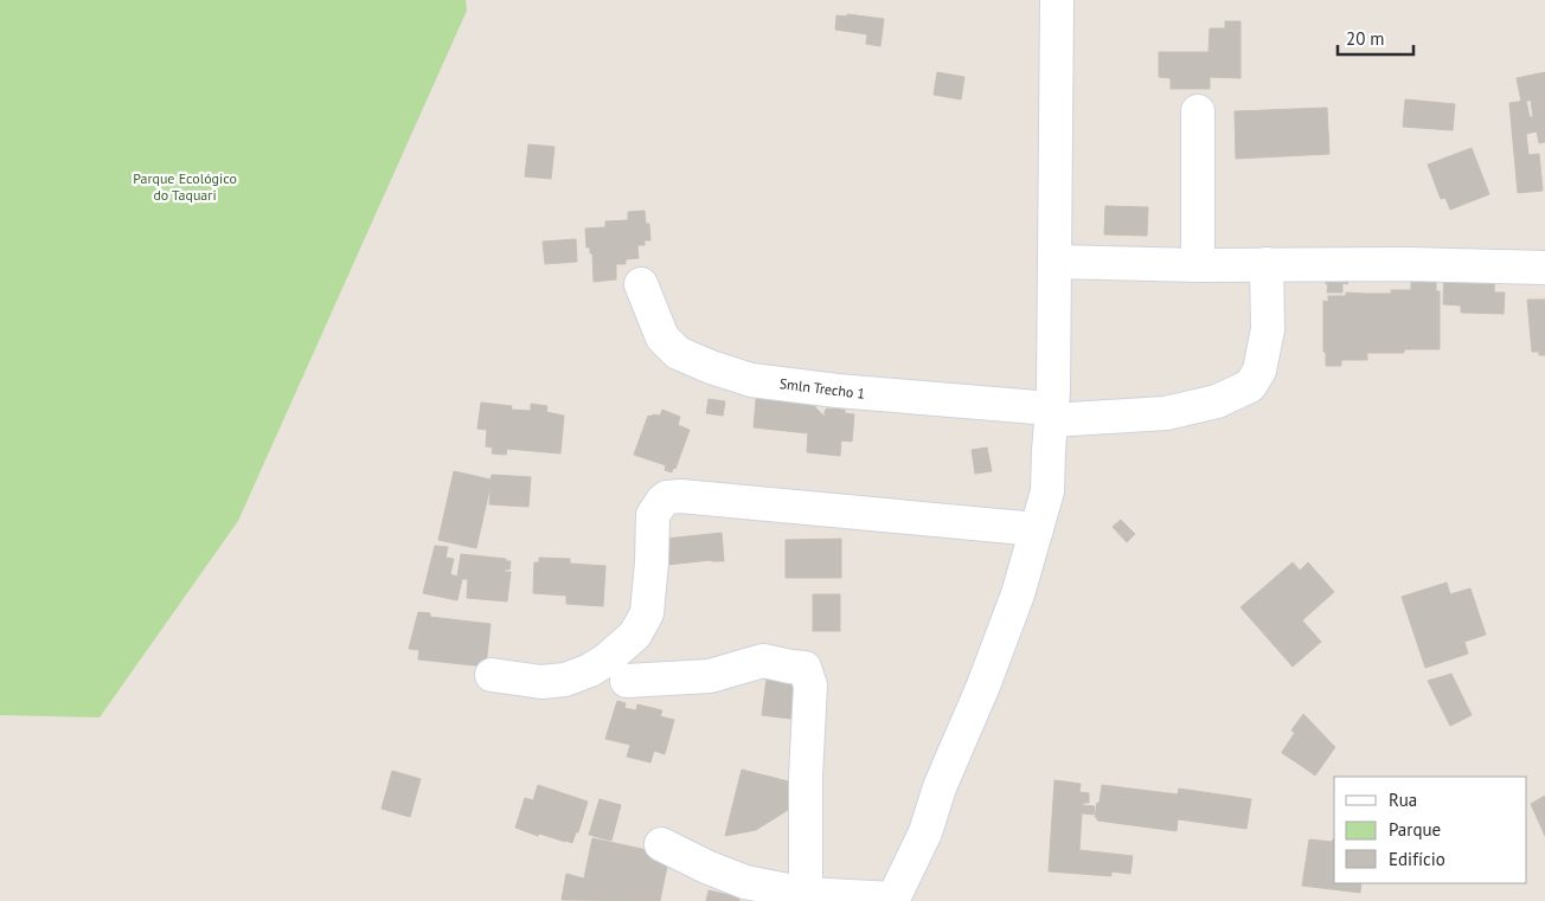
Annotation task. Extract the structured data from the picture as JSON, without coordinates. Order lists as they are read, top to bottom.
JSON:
{
  "streets": {
    "street": ["Smln Trecho 1"]
  },
  "parks": ["Parque Ecológico do Taquari"],
  "legend": ["Rua", "Parque", "Edifício"],
  "scale_bar": "20 m"
}
